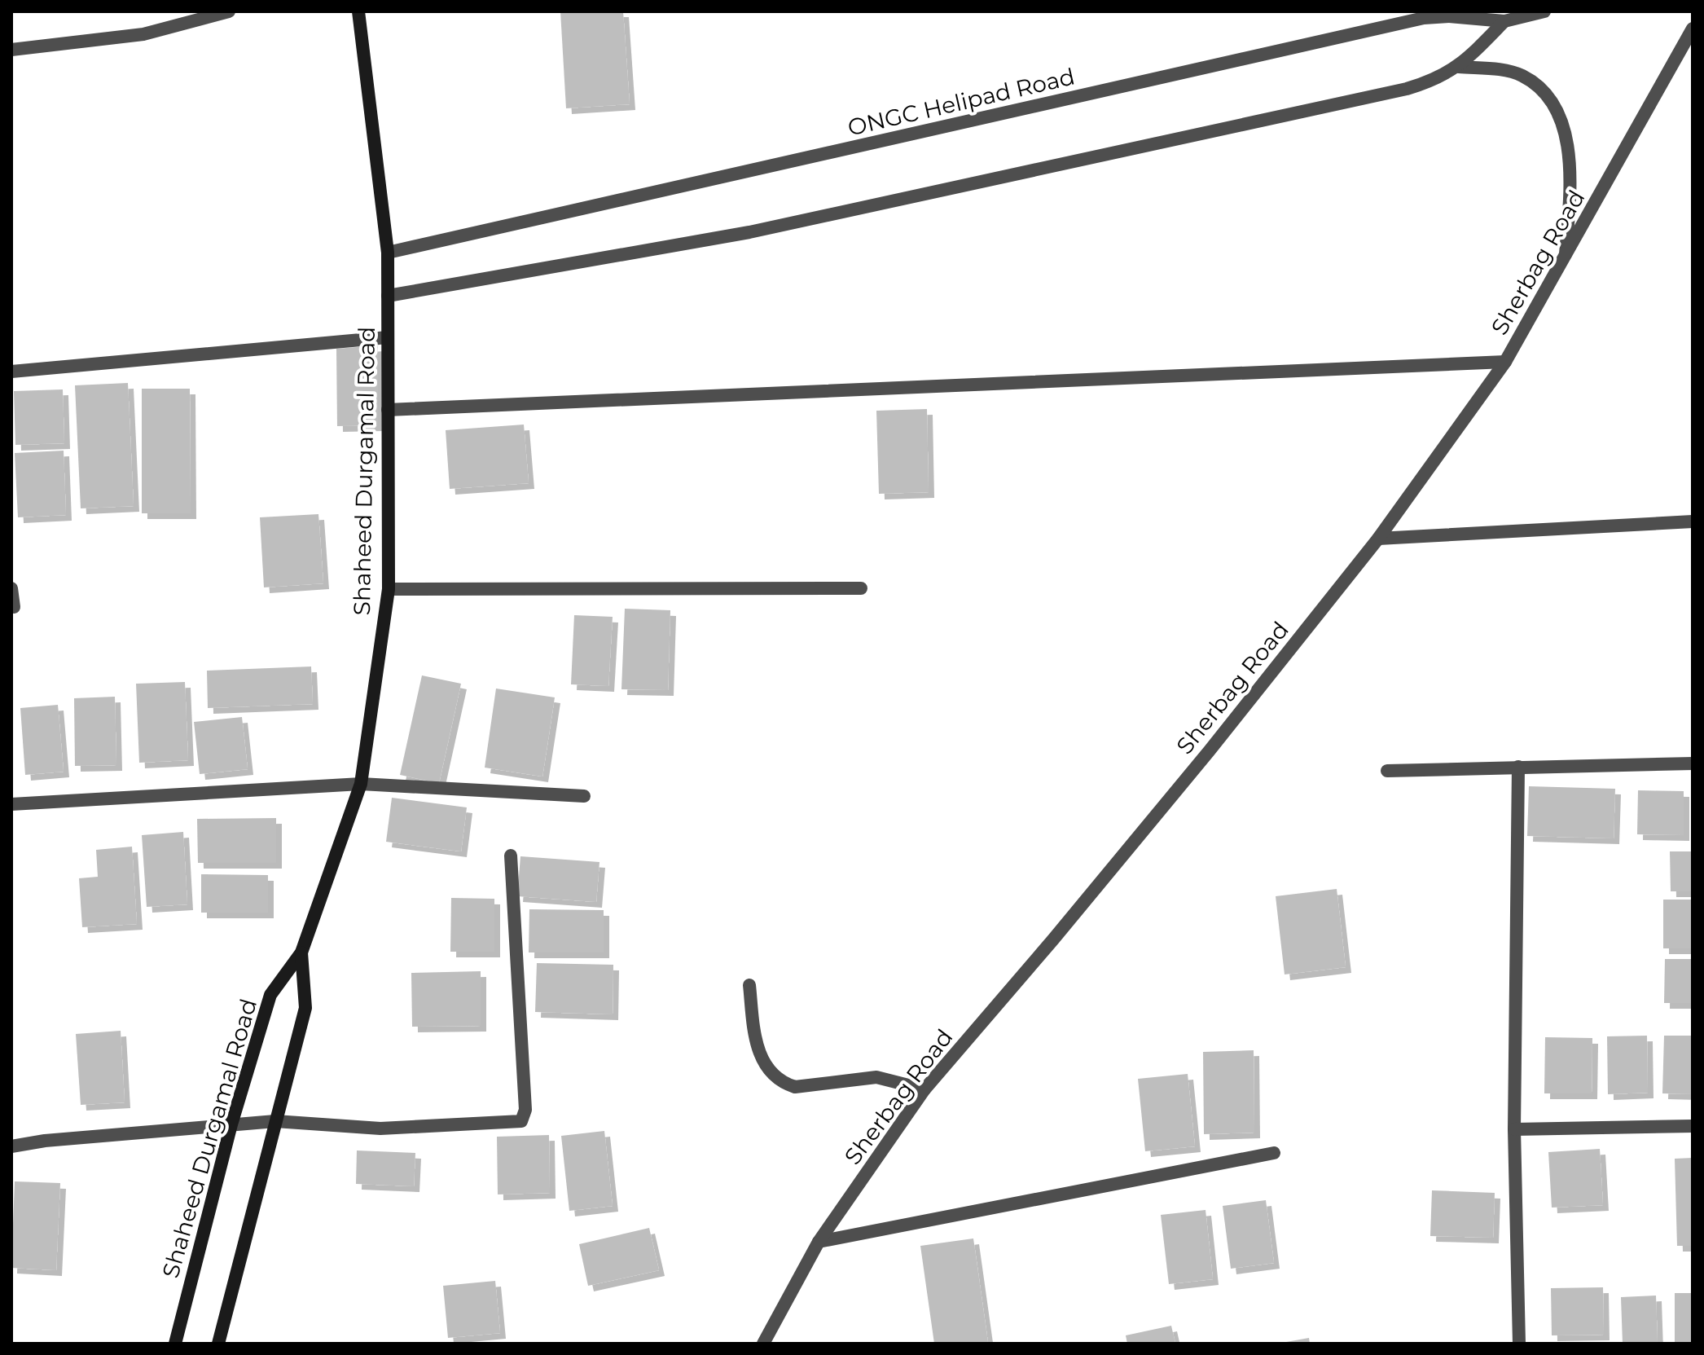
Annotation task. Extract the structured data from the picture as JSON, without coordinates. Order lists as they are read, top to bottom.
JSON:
{
  "streets": {
    "street": ["ONGC Helipad Road", "Sherbag Road", "Shaheed Durgamal Road"]
  },
  "crossings": [
    ["ONGC Helipad Road", "Shaheed Durgamal Road"]
  ]
}
